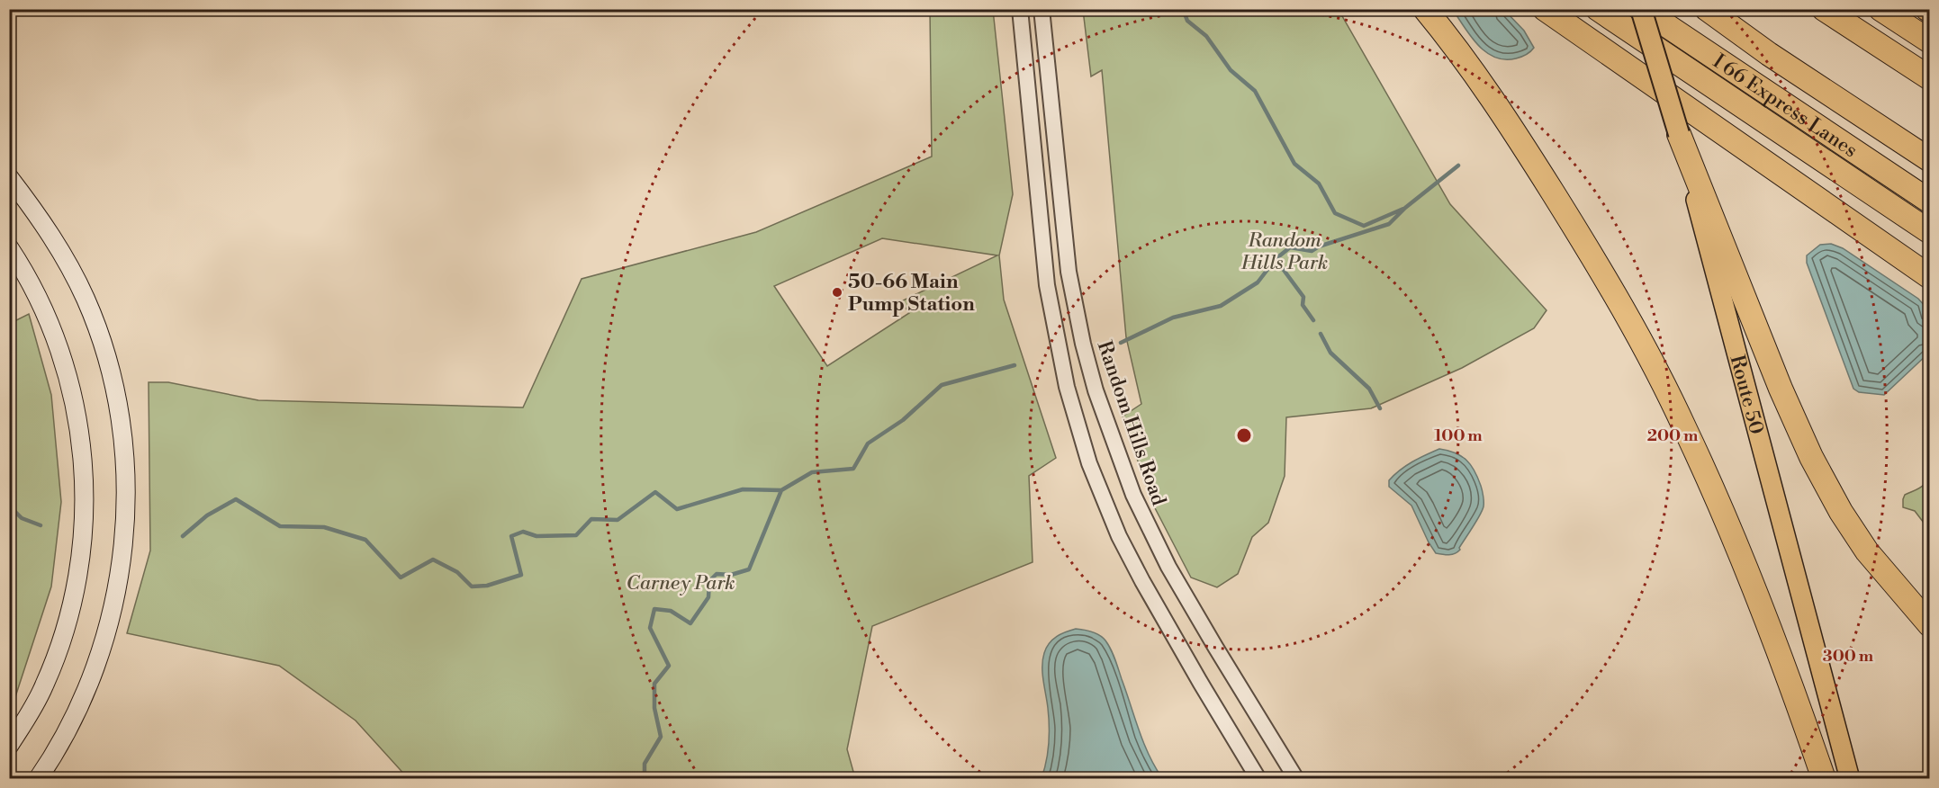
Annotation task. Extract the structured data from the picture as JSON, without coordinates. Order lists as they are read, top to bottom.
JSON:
{
  "streets": {
    "highway": ["I 66 Express Lanes", "Route 50"],
    "street": ["Random Hills Road"]
  },
  "crossings": [
    ["I 66 Express Lanes", "Route 50"]
  ],
  "parks": ["Random Hills Park", "Carney Park"],
  "places": ["50-66 Main Pump Station"],
  "rings": ["100 m", "200 m", "300 m"]
}
